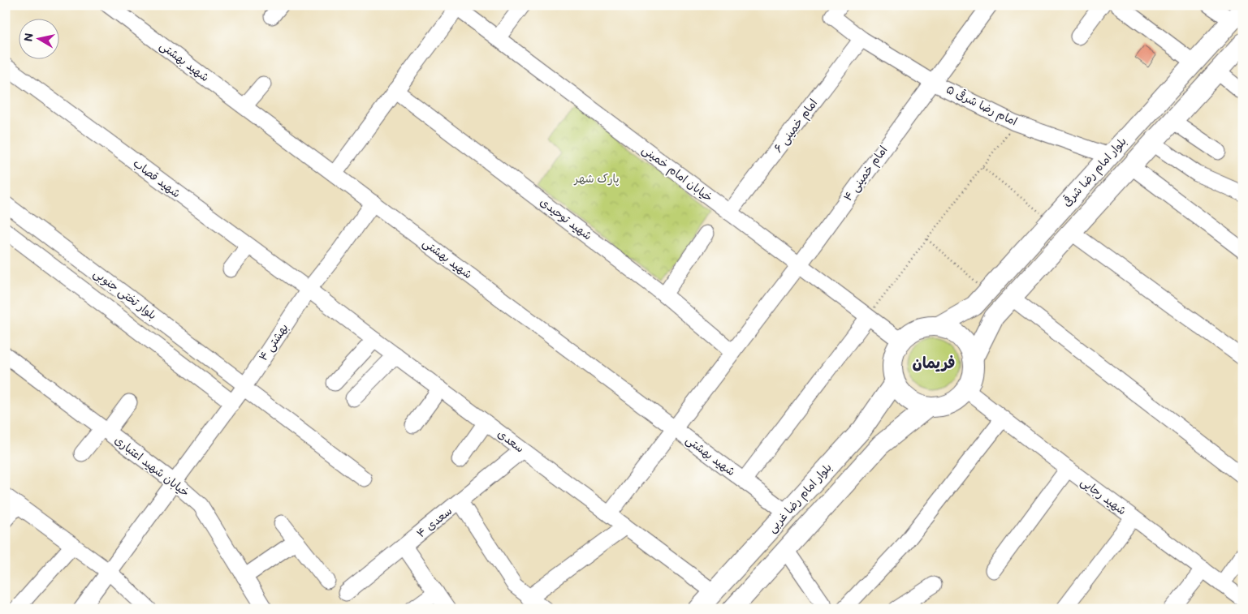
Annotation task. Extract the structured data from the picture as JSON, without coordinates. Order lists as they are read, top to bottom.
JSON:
{
  "streets": {
    "main road": ["بلوار امام رضا شرقی", "بلوار امام رضا غربی"],
    "street": [
      "شهید بهشتی",
      "امام رضا شرقی ۵",
      "امام خمینی ۶",
      "خیابان امام خمینی",
      "امام خمینی ۴",
      "شهید قصاب",
      "شهید توحیدی",
      "بلوار تختی جنوبی",
      "بهشتی ۴",
      "سعدی",
      "خیابان شهید اعتباری",
      "شهید رجایی",
      "سعدی ۴"
    ]
  },
  "crossings": [
    ["شهید بهشتی", "امام خمینی ۴"],
    ["شهید بهشتی", "بهشتی ۴"],
    ["شهید بهشتی", "بلوار امام رضا غربی"],
    ["امام رضا شرقی ۵", "امام خمینی ۶"],
    ["امام رضا شرقی ۵", "بلوار امام رضا شرقی"],
    ["امام رضا شرقی ۵", "امام خمینی ۴"],
    ["امام خمینی ۶", "خیابان امام خمینی"],
    ["بلوار امام رضا شرقی", "خیابان امام خمینی"],
    ["بلوار امام رضا شرقی", "شهید رجایی"],
    ["بلوار امام رضا شرقی", "بلوار امام رضا غربی"],
    ["خیابان امام خمینی", "امام خمینی ۴"],
    ["خیابان امام خمینی", "شهید رجایی"],
    ["خیابان امام خمینی", "بلوار امام رضا غربی"],
    ["امام خمینی ۴", "شهید توحیدی"],
    ["امام خمینی ۴", "سعدی"],
    ["شهید قصاب", "بهشتی ۴"],
    ["شهید قصاب", "سعدی"],
    ["بلوار تختی جنوبی", "بهشتی ۴"],
    ["بهشتی ۴", "سعدی"],
    ["بهشتی ۴", "خیابان شهید اعتباری"],
    ["سعدی", "بلوار امام رضا غربی"],
    ["سعدی", "سعدی ۴"],
    ["شهید رجایی", "بلوار امام رضا غربی"]
  ],
  "districts": ["فریمان"],
  "parks": ["پارک شهر"],
  "north": "left"
}
